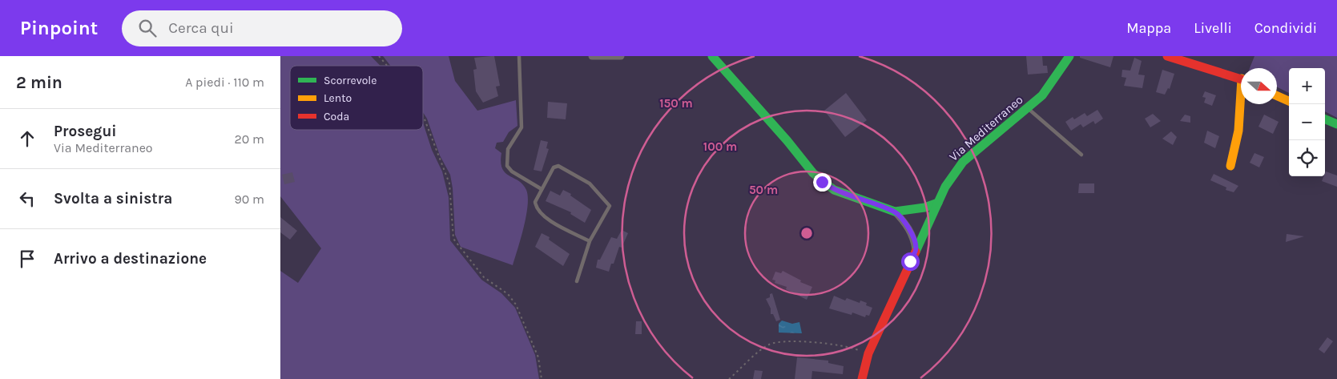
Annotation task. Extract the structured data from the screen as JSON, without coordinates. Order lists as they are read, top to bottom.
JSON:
{
  "streets": {
    "street": ["Via Mediterraneo"]
  },
  "legend": ["Scorrevole", "Lento", "Coda"],
  "north": "right",
  "page": {
    "header": "Pinpoint",
    "search": "Cerca qui",
    "nav": ["Mappa", "Livelli", "Condividi"],
    "heading": ["2 min", "A piedi · 110 m"],
    "map_buttons": ["+", "−"],
    "list": [
      ["Prosegui", "Via Mediterraneo", "20 m"],
      ["Svolta a sinistra", "90 m"],
      "Arrivo a destinazione"
    ]
  },
  "rings": ["150 m", "100 m", "50 m"]
}
